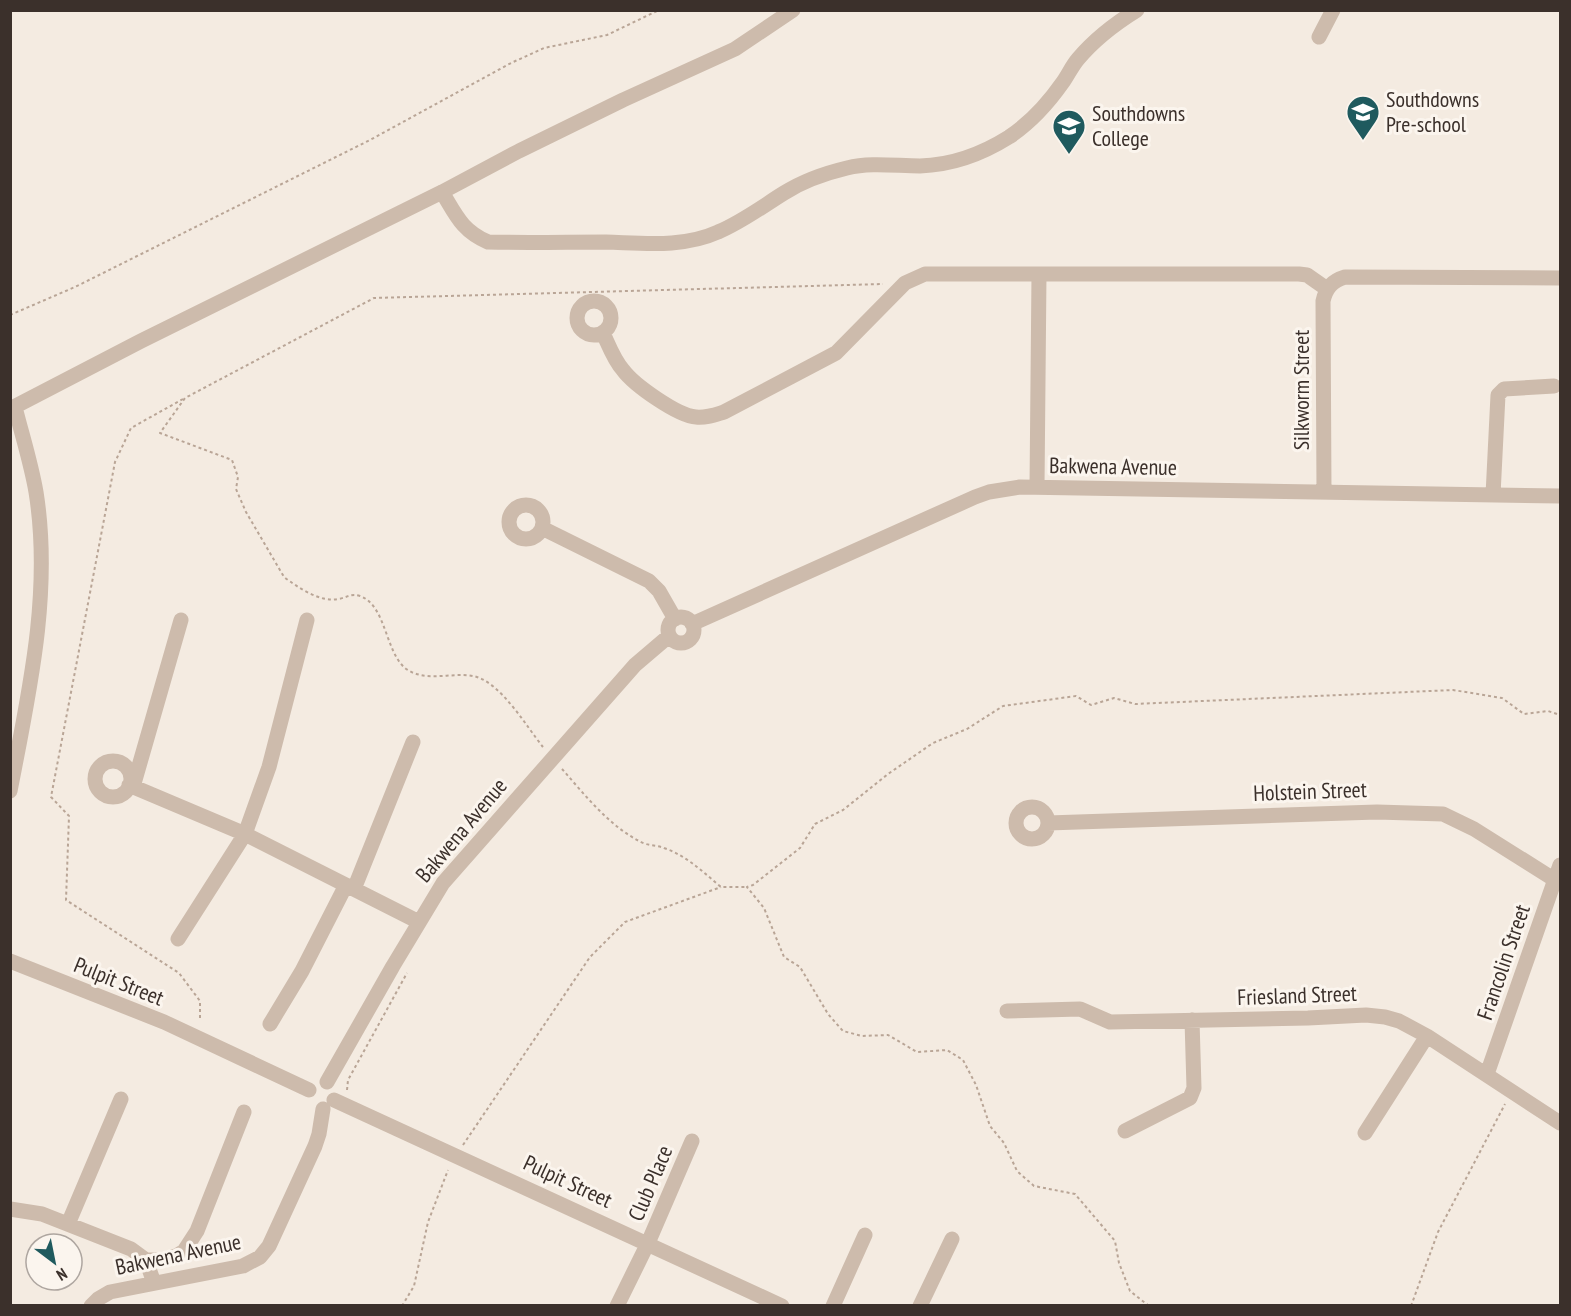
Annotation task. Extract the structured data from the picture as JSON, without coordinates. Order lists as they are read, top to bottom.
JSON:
{
  "streets": {
    "street": [
      "Silkworm Street",
      "Bakwena Avenue",
      "Holstein Street",
      "Francolin Street",
      "Pulpit Street",
      "Friesland Street",
      "Club Place"
    ]
  },
  "crossings": [
    ["Silkworm Street", "Bakwena Avenue"],
    ["Bakwena Avenue", "Pulpit Street"],
    ["Holstein Street", "Francolin Street"],
    ["Francolin Street", "Friesland Street"],
    ["Pulpit Street", "Club Place"]
  ],
  "places": {
    "school or university": ["Southdowns Pre-school", "Southdowns College"]
  },
  "north": "bottom right"
}
